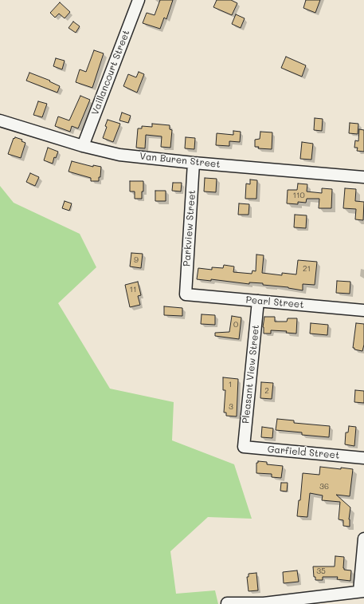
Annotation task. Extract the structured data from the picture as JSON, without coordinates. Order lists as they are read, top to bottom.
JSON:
{
  "streets": {
    "street": [
      "Vaillancourt Street",
      "Van Buren Street",
      "Parkview Street",
      "Pearl Street",
      "Pleasant View Street",
      "Garfield Street"
    ]
  },
  "crossings": [
    ["Vaillancourt Street", "Van Buren Street"],
    ["Van Buren Street", "Parkview Street"],
    ["Parkview Street", "Pearl Street"],
    ["Pearl Street", "Pleasant View Street"],
    ["Pleasant View Street", "Garfield Street"]
  ],
  "house_numbers": [
    "110",
    "9",
    "21",
    "11",
    "0",
    "1",
    "2",
    "3",
    "36",
    "35"
  ]
}
